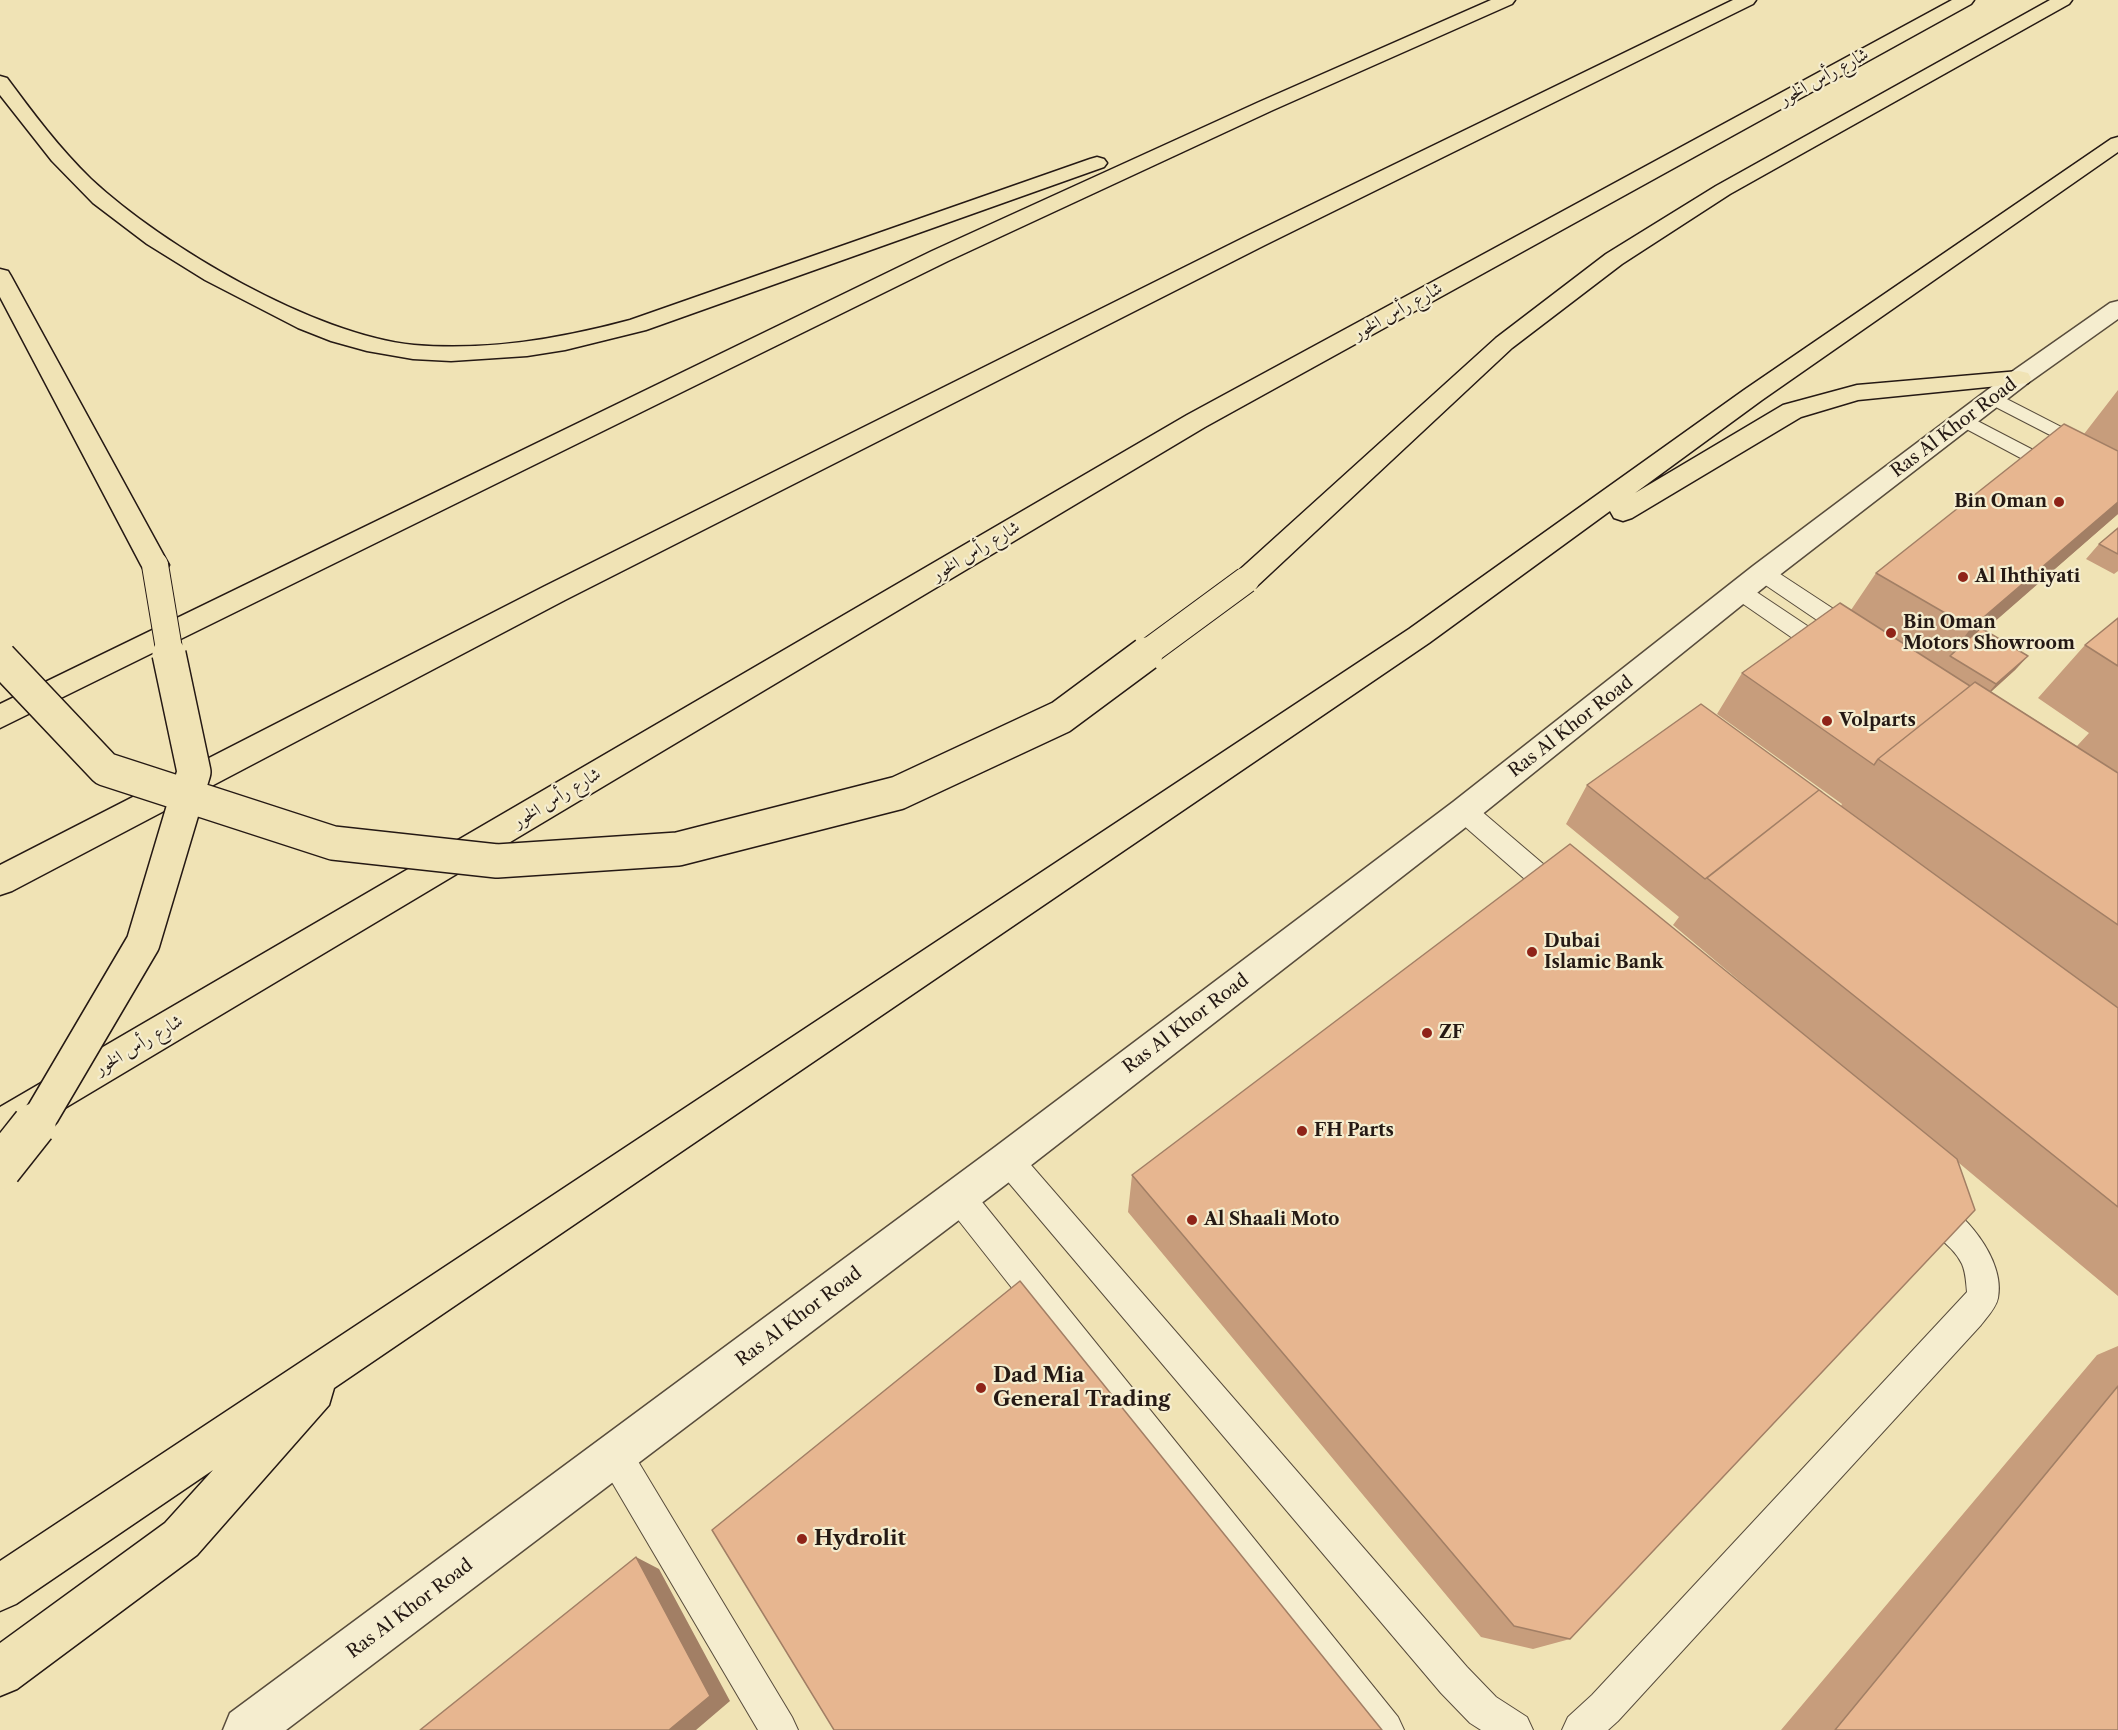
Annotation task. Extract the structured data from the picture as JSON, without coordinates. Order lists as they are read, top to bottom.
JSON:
{
  "streets": {
    "highway": ["شارع رأس الخور"],
    "street": ["Ras Al Khor Road"]
  },
  "places": [
    "Bin Oman",
    "Al Ihthiyati",
    "Bin Oman Motors Showroom",
    "Volparts",
    "Dubai Islamic Bank",
    "ZF",
    "FH Parts",
    "Al Shaali Moto",
    "Dad Mia General Trading",
    "Hydrolit"
  ]
}
